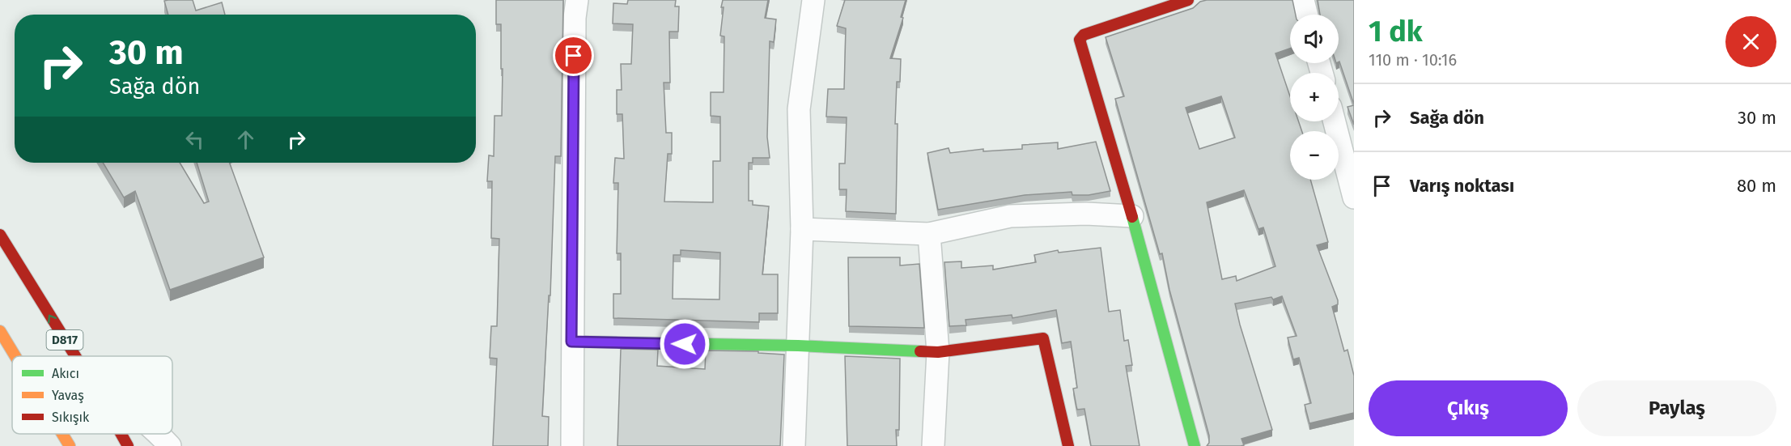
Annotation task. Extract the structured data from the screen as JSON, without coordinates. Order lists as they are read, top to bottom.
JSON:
{
  "streets": {
    "main road": ["D817"]
  },
  "legend": ["Akıcı", "Yavaş", "Sıkışık"],
  "page": {
    "heading": ["1 dk", "110 m · 10:16"],
    "map_buttons": ["+", "−"],
    "turn": ["30 m", "Sağa dön"],
    "list": [
      {
        "name": "Sağa dön",
        "value": "30 m"
      },
      {
        "name": "Varış noktası",
        "value": "80 m"
      }
    ],
    "buttons": ["Çıkış", "Paylaş"]
  }
}
